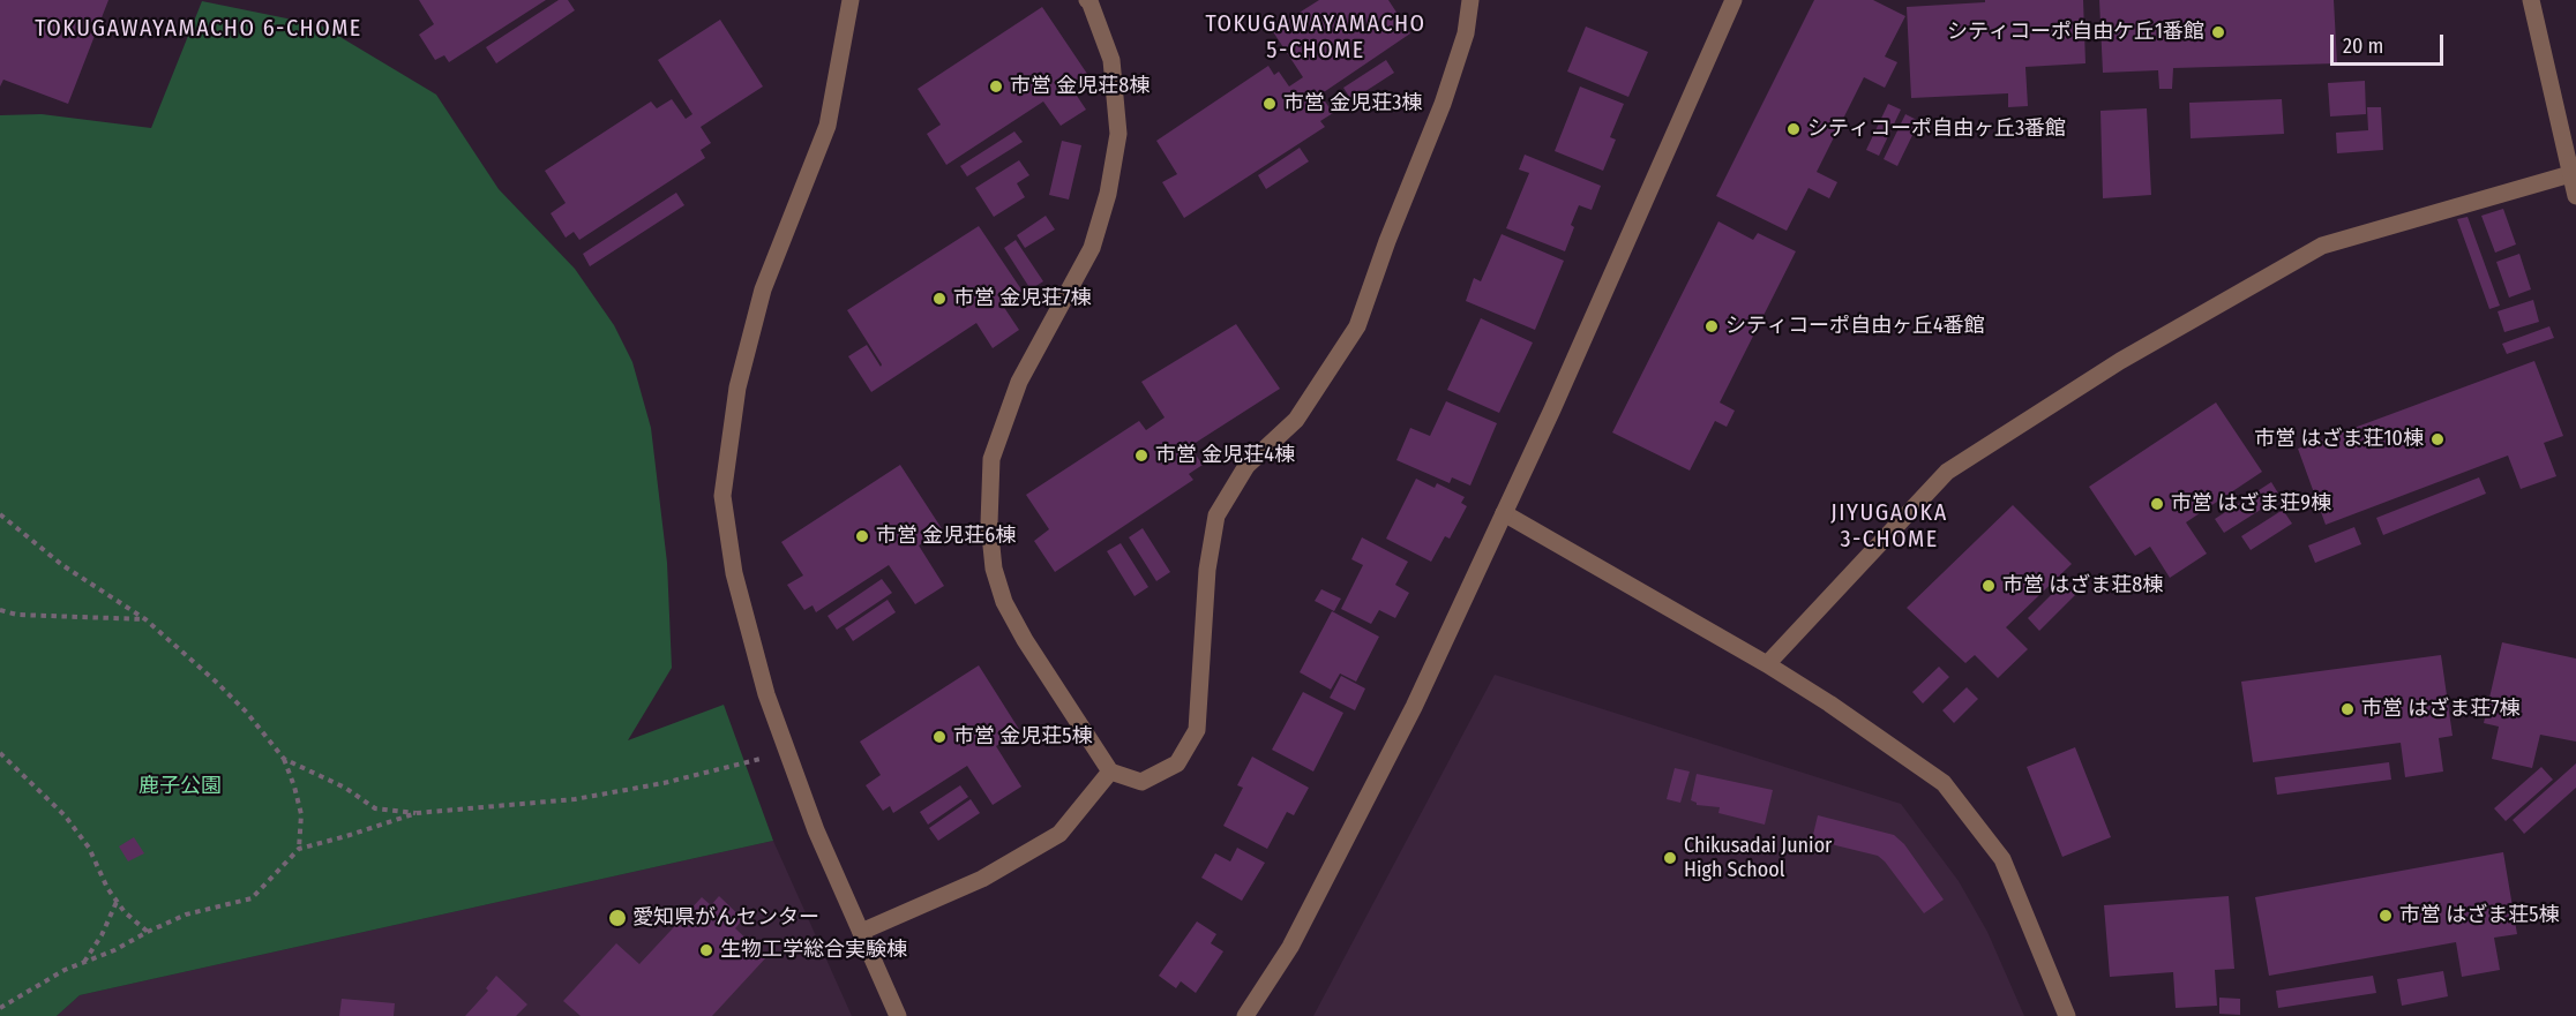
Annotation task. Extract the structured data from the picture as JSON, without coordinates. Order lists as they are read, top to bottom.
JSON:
{
  "districts": ["TOKUGAWAYAMACHO 5-CHOME", "TOKUGAWAYAMACHO 6-CHOME", "JIYUGAOKA 3-CHOME"],
  "parks": ["鹿子公園"],
  "places": [
    "シティコーポ自由ケ丘1番館",
    "市営 金児荘8棟",
    "市営 金児荘3棟",
    "シティコーポ自由ヶ丘3番館",
    "市営 金児荘7棟",
    "シティコーポ自由ヶ丘4番館",
    "市営 はざま荘10棟",
    "市営 金児荘4棟",
    "市営 はざま荘9棟",
    "市営 金児荘6棟",
    "市営 はざま荘8棟",
    "市営 はざま荘7棟",
    "市営 金児荘5棟",
    "Chikusadai Junior High School",
    "市営 はざま荘5棟",
    "愛知県がんセンター",
    "生物工学総合実験棟"
  ],
  "scale_bar": "20 m"
}
